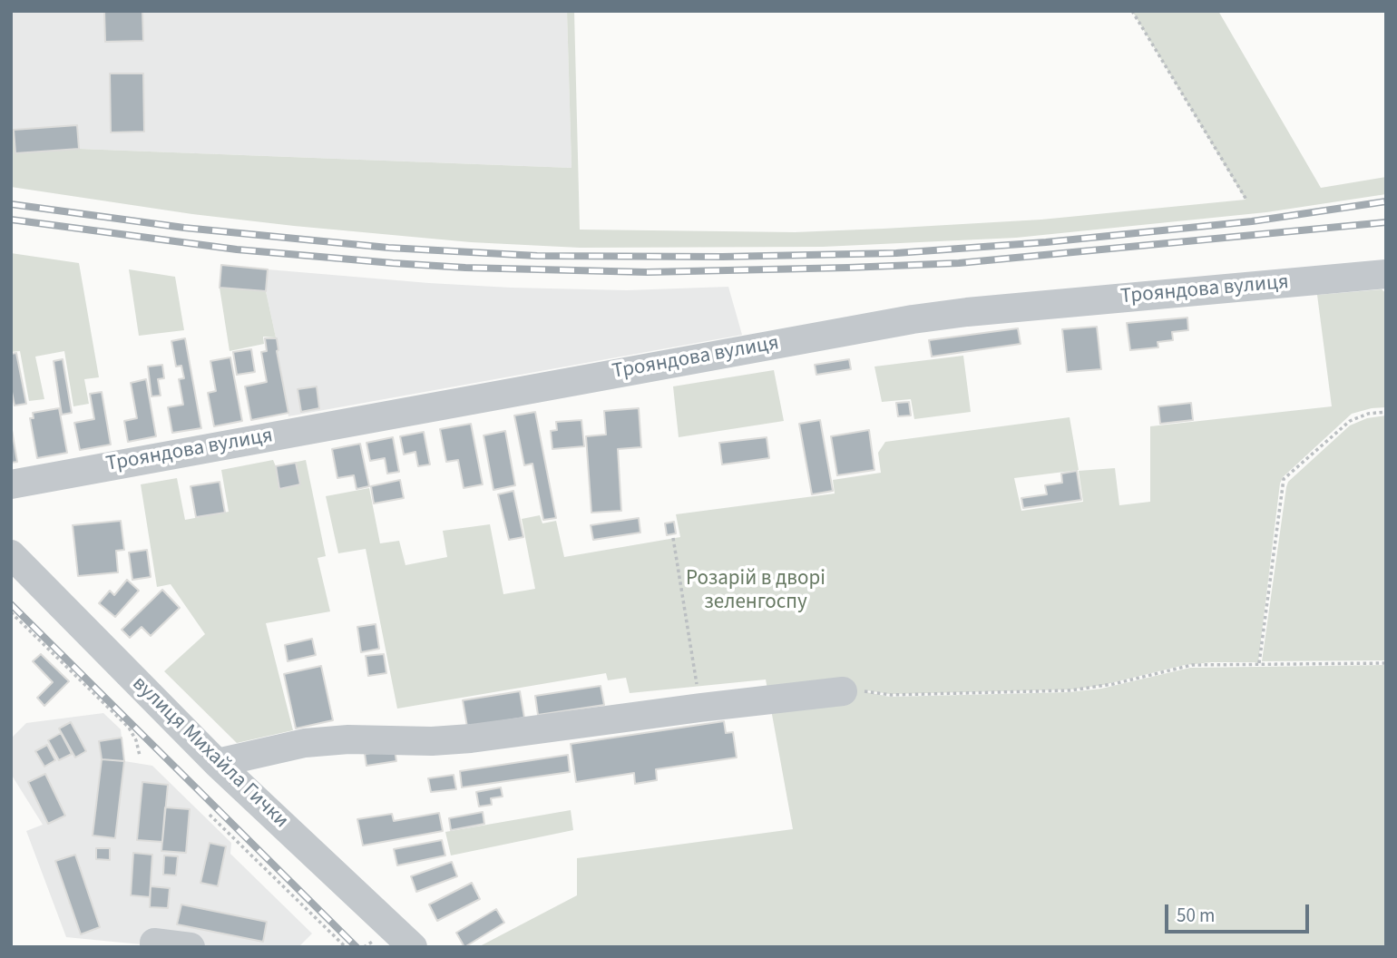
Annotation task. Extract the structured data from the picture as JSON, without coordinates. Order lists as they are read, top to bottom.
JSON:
{
  "streets": {
    "street": ["Трояндова вулиця", "вулиця Михайла Гички"]
  },
  "parks": ["Розарій в дворі зеленгоспу"],
  "scale_bar": "50 m"
}
